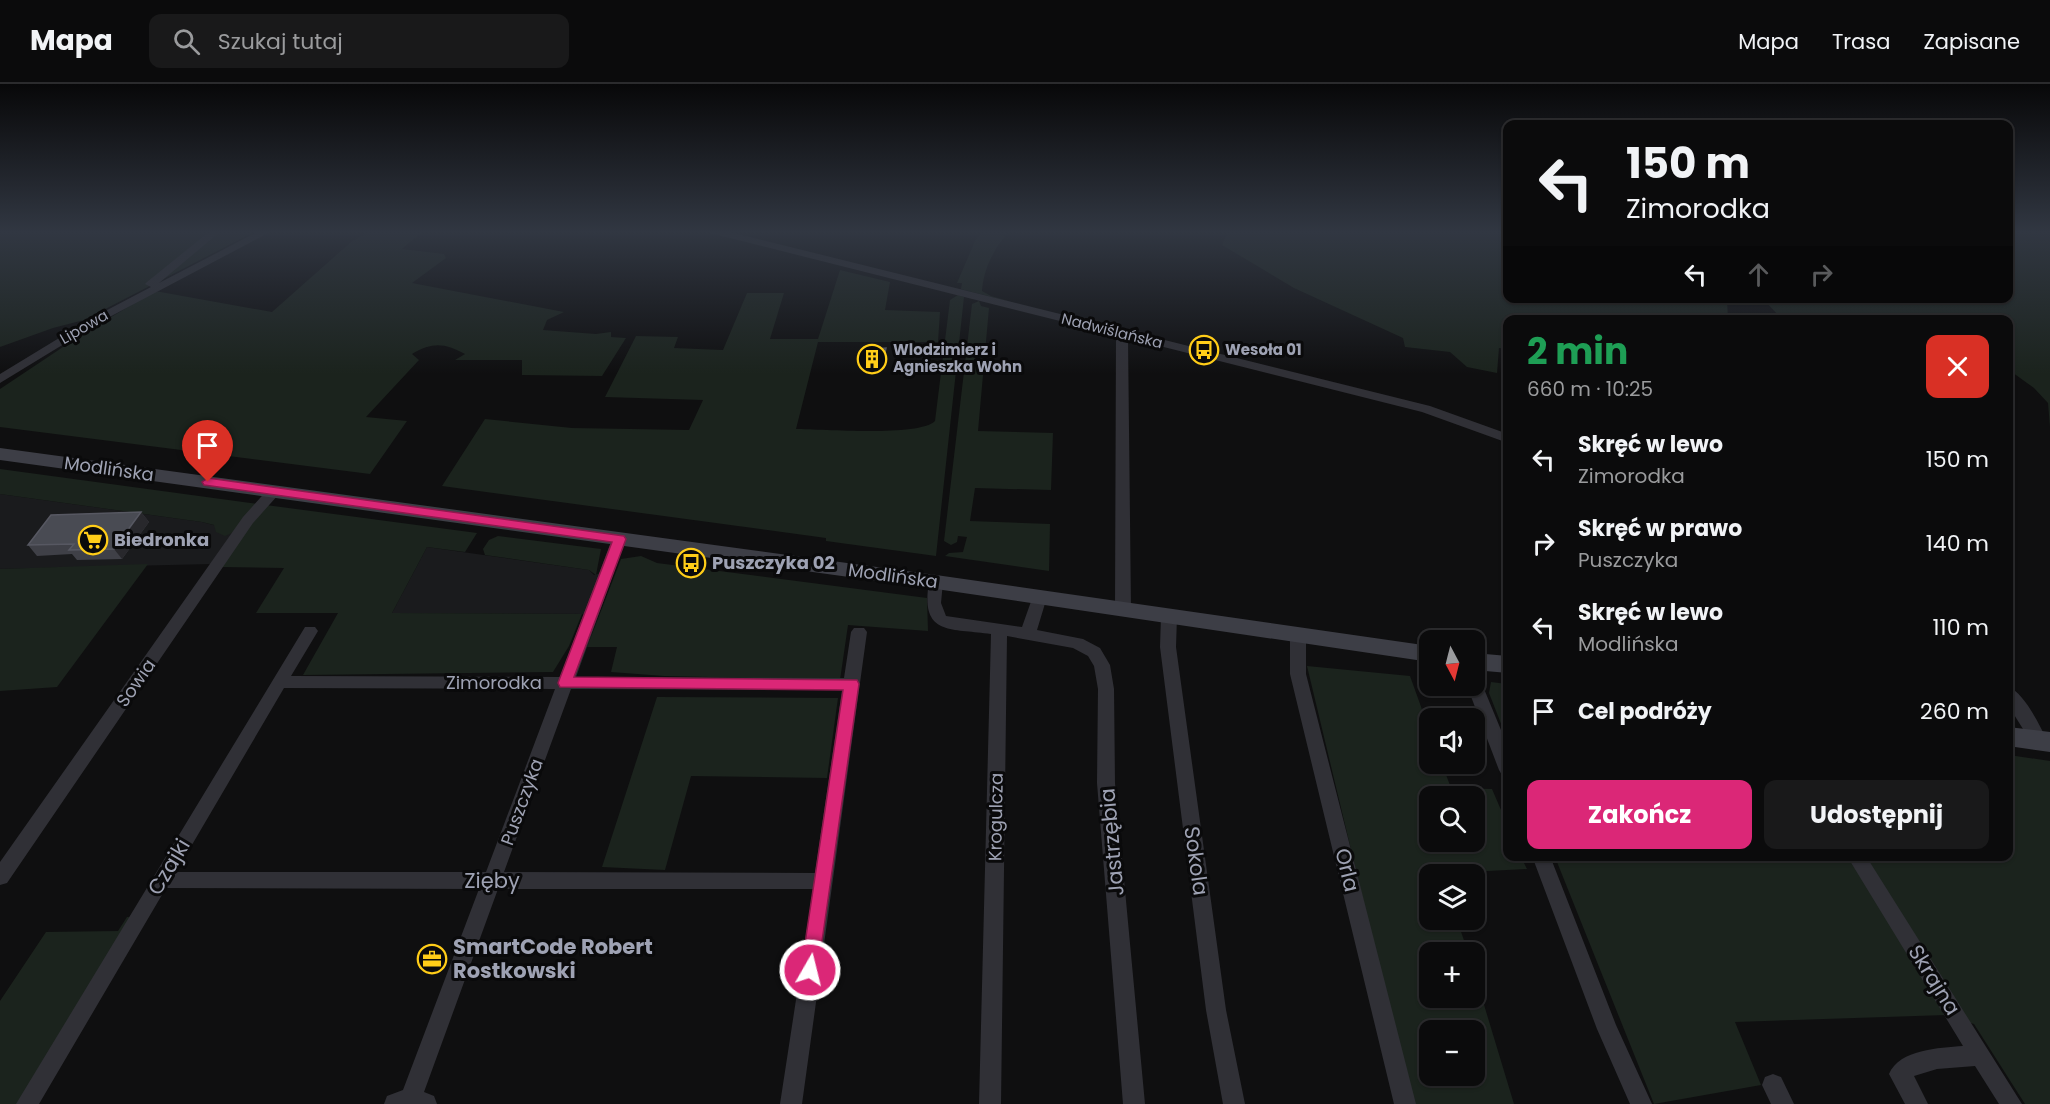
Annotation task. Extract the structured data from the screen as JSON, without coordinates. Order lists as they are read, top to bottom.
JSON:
{
  "streets": {
    "main road": ["Modlińska"],
    "street": [
      "Lipowa",
      "Nadwiślańska",
      "Sowia",
      "Zimorodka",
      "Puszczyka",
      "Krogulcza",
      "Jastrzębia",
      "Sokola",
      "Czajki",
      "Orla",
      "Zięby",
      "Skrajna"
    ]
  },
  "crossings": [
    ["Modlińska", "Sowia"],
    ["Modlińska", "Puszczyka"],
    ["Modlińska", "Sokola"],
    ["Modlińska", "Orla"],
    ["Zimorodka", "Puszczyka"],
    ["Zimorodka", "Czajki"],
    ["Puszczyka", "Zięby"],
    ["Krogulcza", "Jastrzębia"],
    ["Czajki", "Zięby"]
  ],
  "places": {
    "bus stop": ["Wesoła 01", "Puszczyka 02"],
    "building": ["Wlodzimierz i Agnieszka Wohn"],
    "supermarket": ["Biedronka"],
    "office": ["SmartCode Robert Rostkowski"]
  },
  "north": "bottom",
  "page": {
    "header": "Mapa",
    "search": "Szukaj tutaj",
    "nav": ["Mapa", "Trasa", "Zapisane"],
    "turn": ["150 m", "Zimorodka"],
    "heading": ["2 min", "660 m · 10:25"],
    "list": [
      {
        "name": "Skręć w lewo",
        "note": "Zimorodka",
        "value": "150 m"
      },
      {
        "name": "Skręć w prawo",
        "note": "Puszczyka",
        "value": "140 m"
      },
      {
        "name": "Skręć w lewo",
        "note": "Modlińska",
        "value": "110 m"
      },
      {
        "name": "Cel podróży",
        "value": "260 m"
      }
    ],
    "map_buttons": ["+", "−"],
    "buttons": ["Zakończ", "Udostępnij"]
  }
}
